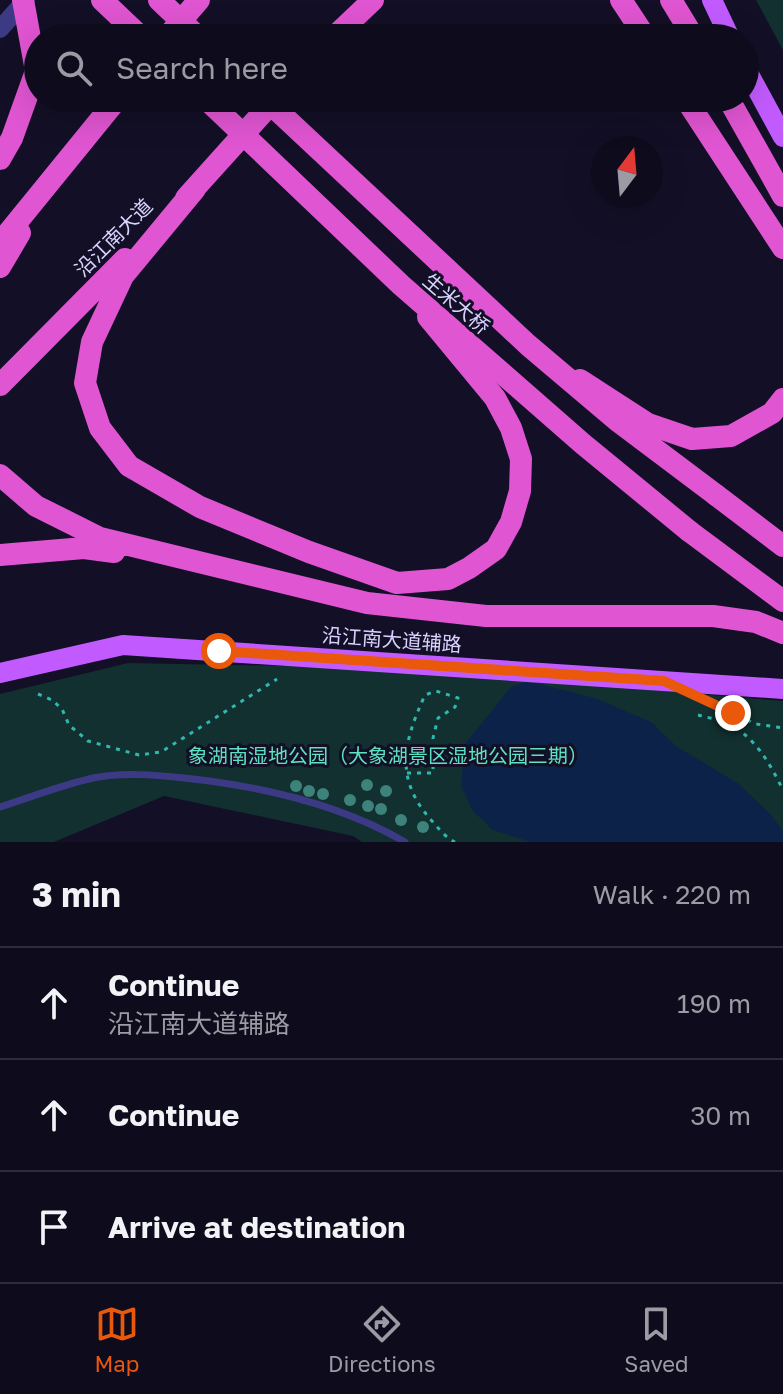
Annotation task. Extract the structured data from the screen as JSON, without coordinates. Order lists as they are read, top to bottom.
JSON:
{
  "streets": {
    "highway": ["沿江南大道", "生米大桥"],
    "main road": ["沿江南大道辅路"]
  },
  "parks": ["象湖南湿地公园（大象湖景区湿地公园三期）"],
  "north": "top",
  "page": {
    "search": "Search here",
    "heading": ["3 min", "Walk · 220 m"],
    "list": [
      ["Continue", "沿江南大道辅路", "190 m"],
      ["Continue", "30 m"],
      "Arrive at destination"
    ],
    "nav": ["Map", "Directions", "Saved"]
  }
}
